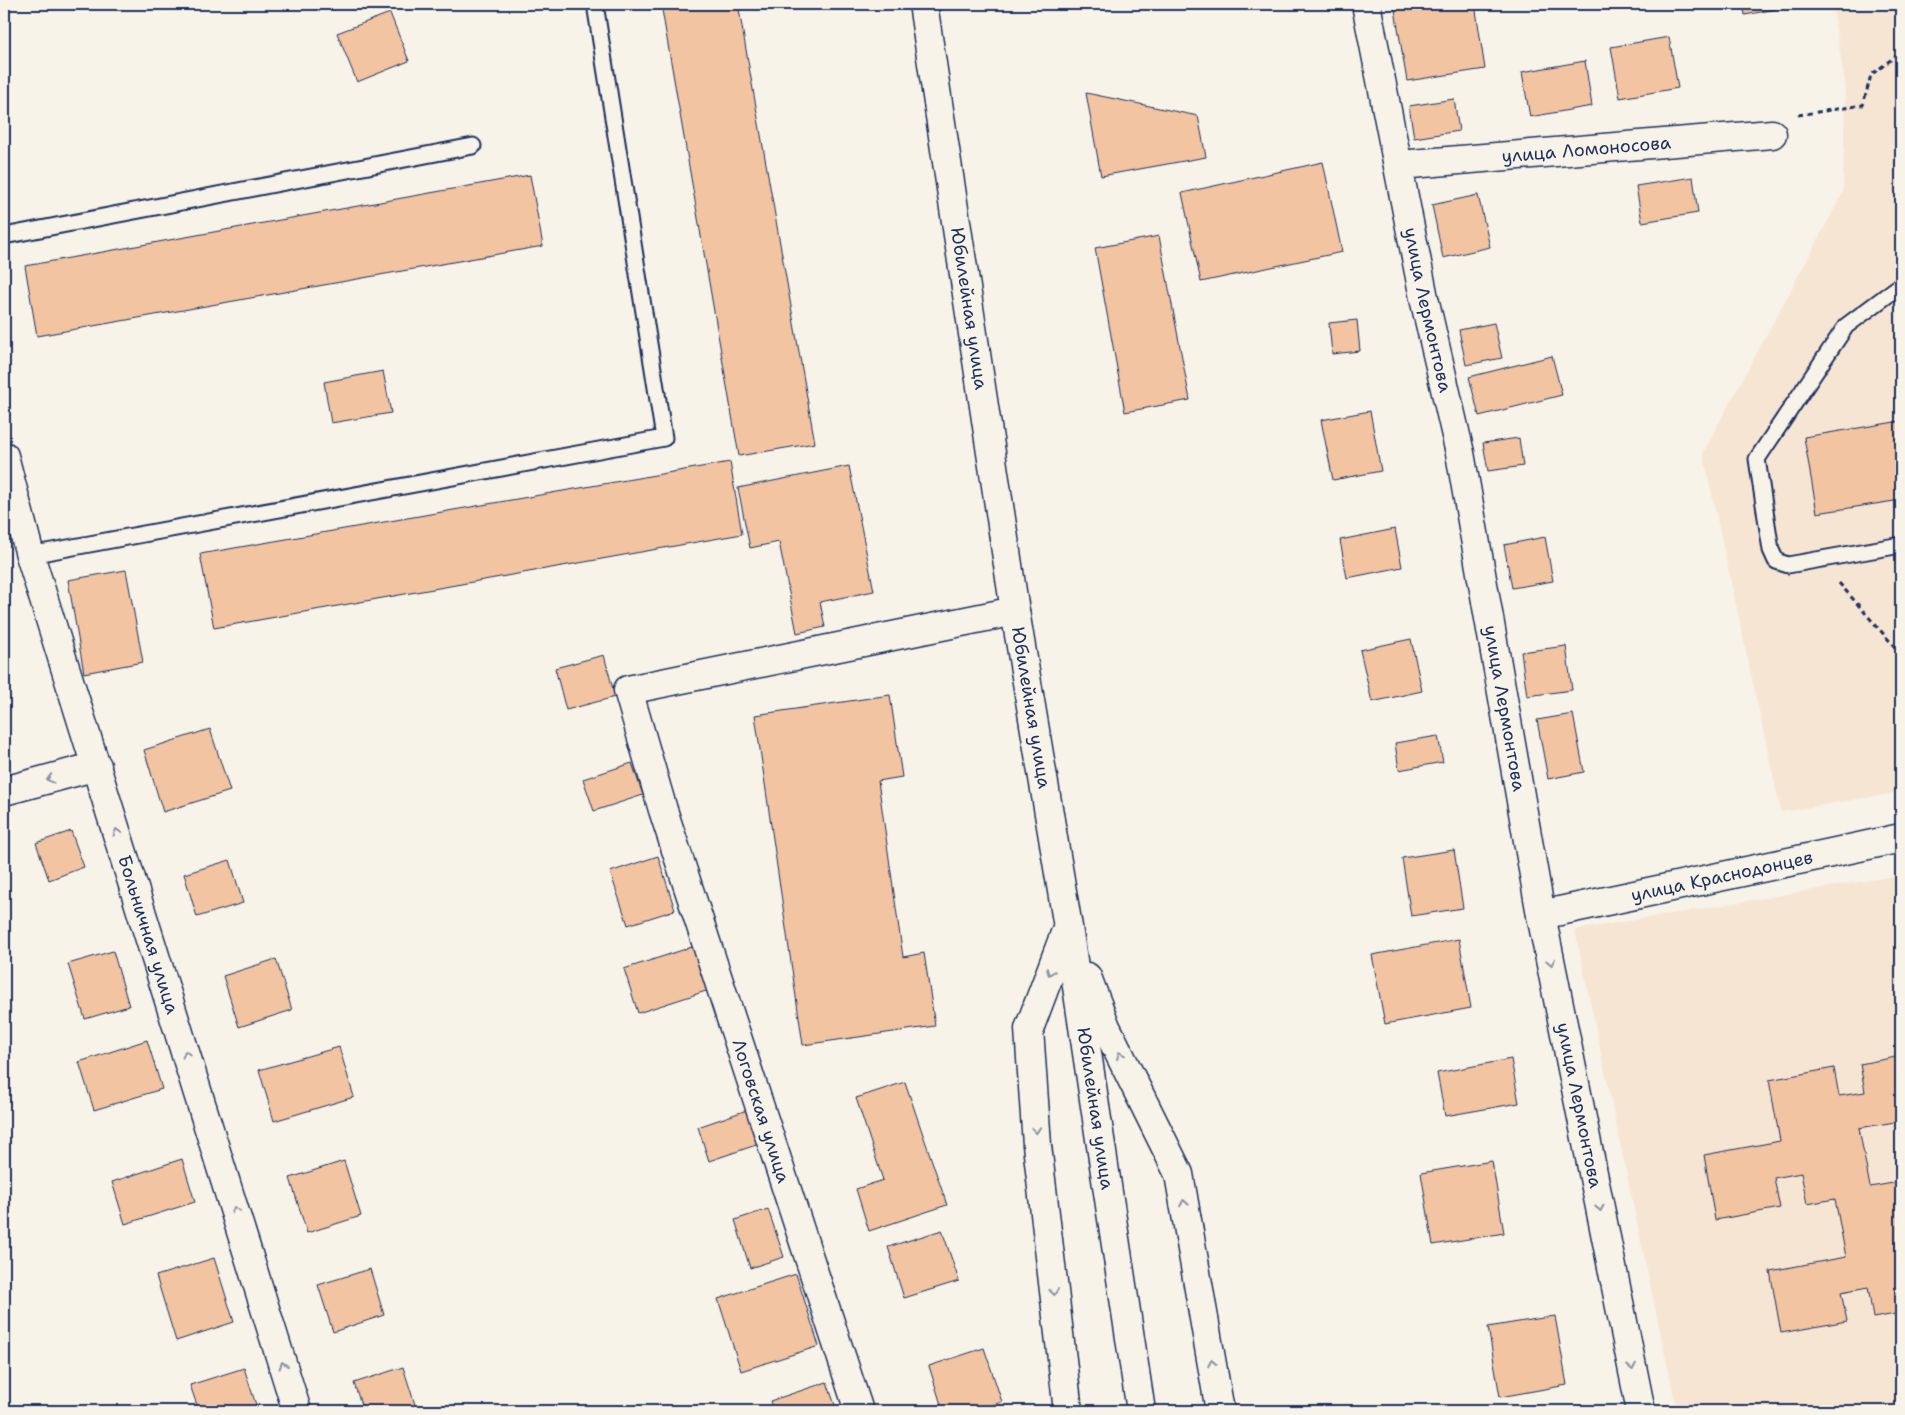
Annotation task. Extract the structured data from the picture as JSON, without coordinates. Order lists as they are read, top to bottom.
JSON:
{
  "streets": {
    "street": [
      "улица Ломоносова",
      "Юбилейная улица",
      "улица Лермонтова",
      "улица Краснодонцев",
      "Больничная улица",
      "Логовская улица"
    ]
  },
  "crossings": [
    ["улица Ломоносова", "улица Лермонтова"],
    ["Юбилейная улица", "Логовская улица"],
    ["улица Лермонтова", "улица Краснодонцев"]
  ],
  "one_way": ["улица Лермонтова", "Больничная улица"]
}
